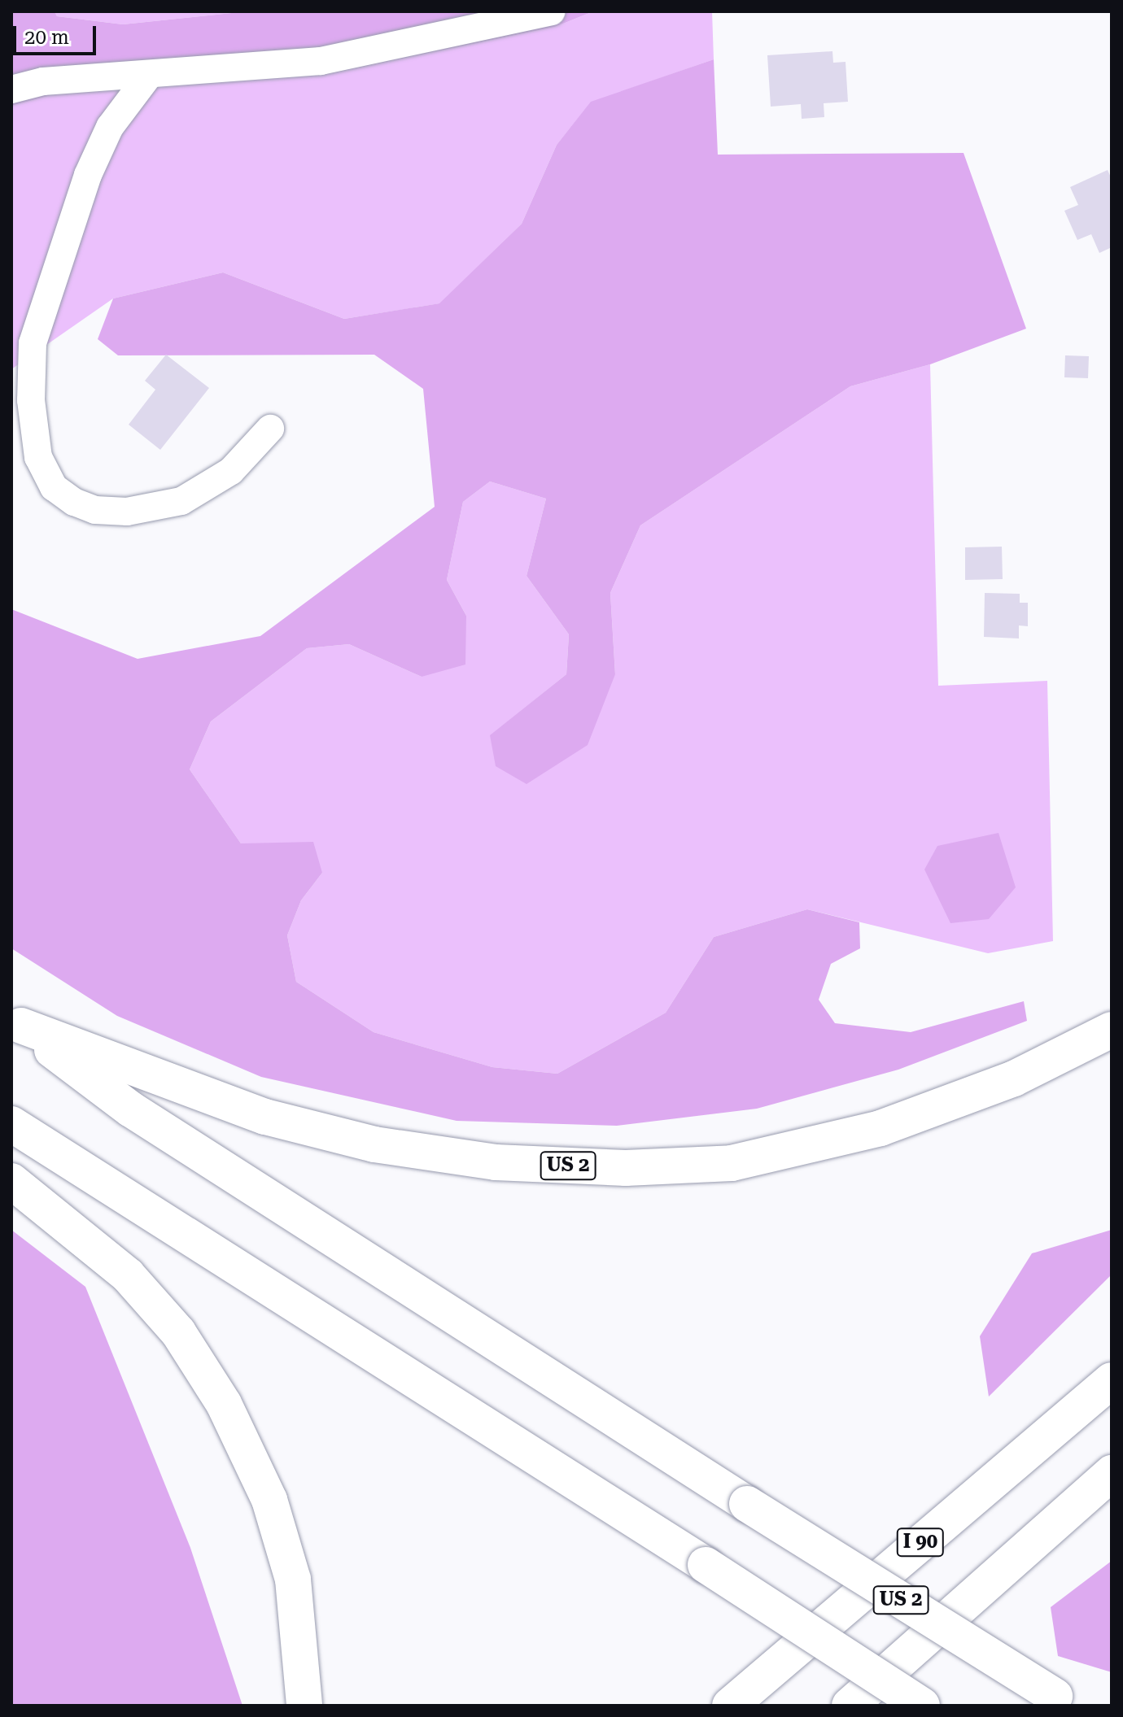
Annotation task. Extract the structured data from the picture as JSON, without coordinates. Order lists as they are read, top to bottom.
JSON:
{
  "streets": {
    "highway": ["US 2", "I 90"]
  },
  "scale_bar": "20 m"
}
